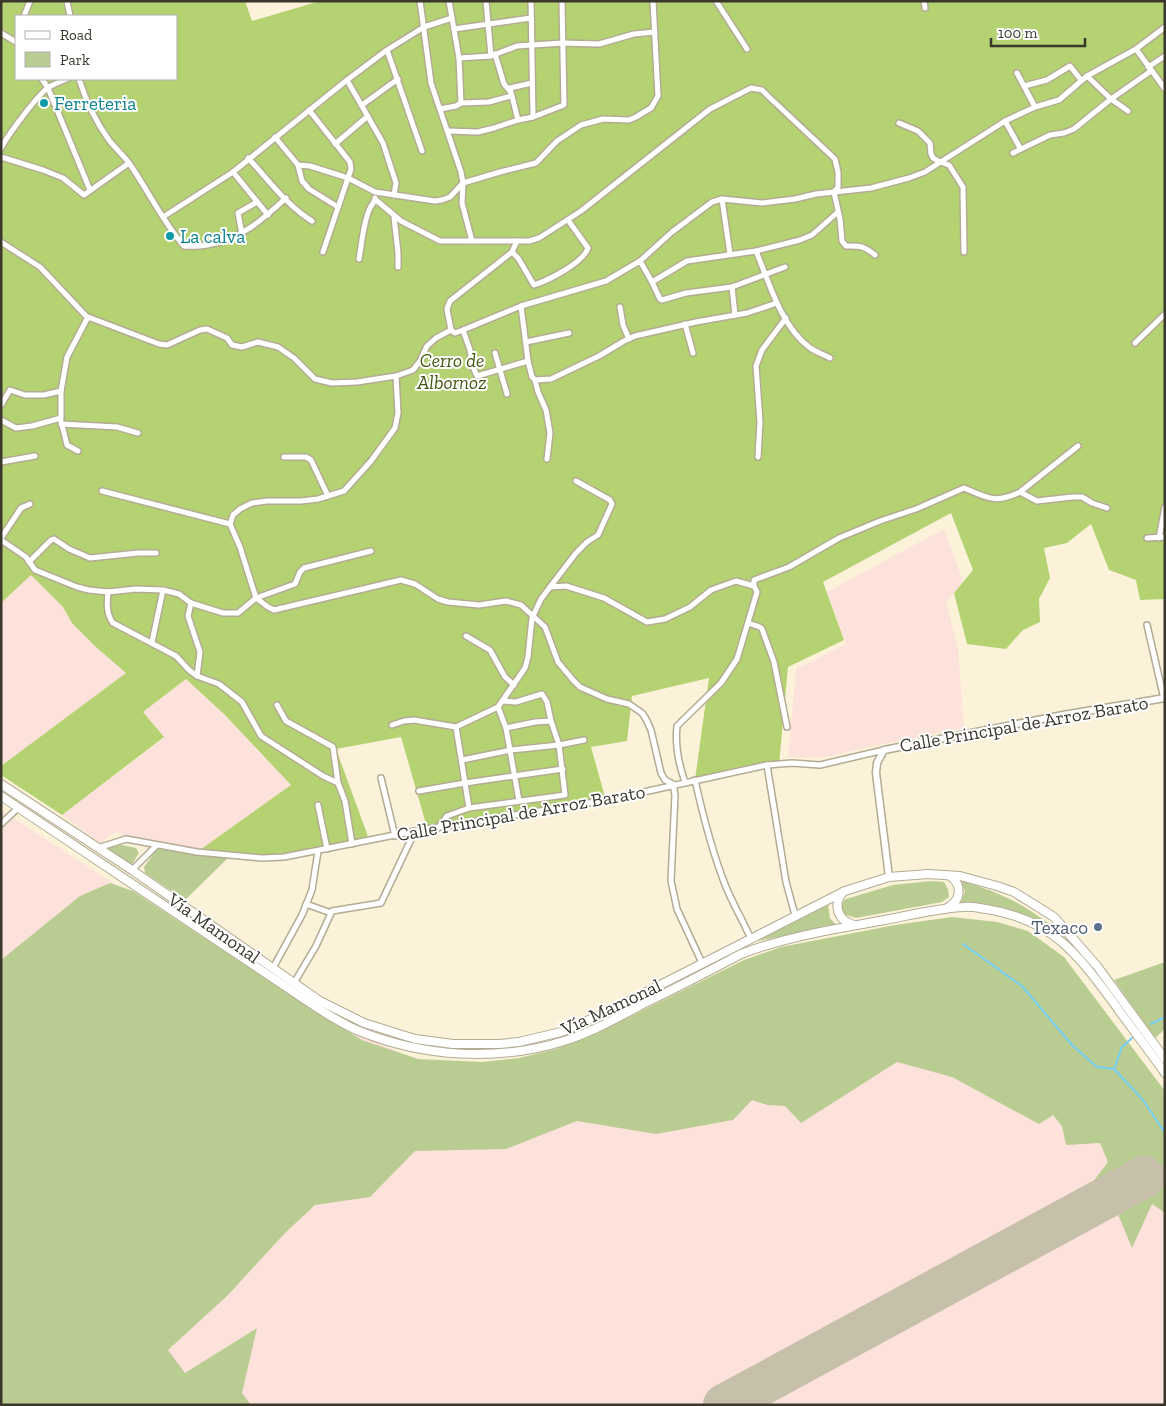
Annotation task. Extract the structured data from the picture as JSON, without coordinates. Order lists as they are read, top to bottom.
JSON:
{
  "streets": {
    "main road": ["Vía Mamonal"],
    "street": ["Calle Principal de Arroz Barato"]
  },
  "crossings": [
    ["Calle Principal de Arroz Barato", "Vía Mamonal"]
  ],
  "parks": ["Cerro de Albornoz"],
  "places": ["Ferreteria", "La calva", "Texaco"],
  "legend": ["Road", "Park"],
  "scale_bar": "100 m"
}
